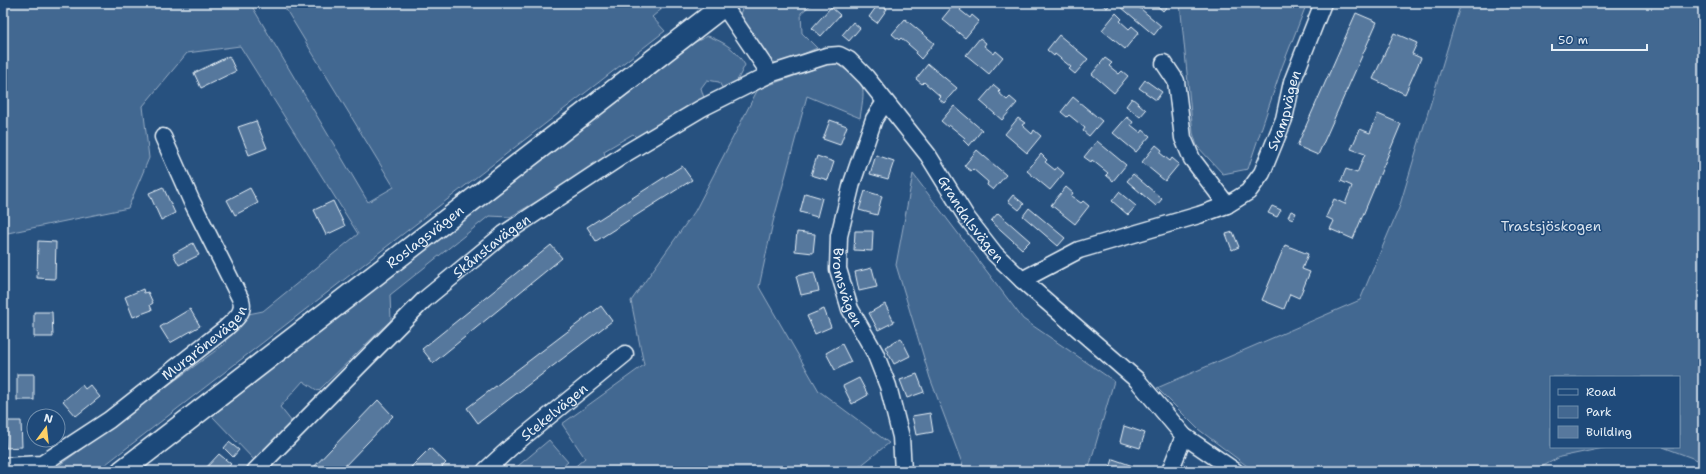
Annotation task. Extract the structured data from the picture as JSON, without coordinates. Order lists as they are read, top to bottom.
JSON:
{
  "streets": {
    "main road": ["Roslagsvägen"],
    "street": [
      "Svampvägen",
      "Grandalsvägen",
      "Skånstavägen",
      "Bromsvägen",
      "Murgrönevägen",
      "Stekelvägen"
    ]
  },
  "crossings": [
    ["Svampvägen", "Grandalsvägen"],
    ["Grandalsvägen", "Skånstavägen"],
    ["Grandalsvägen", "Bromsvägen"]
  ],
  "parks": ["Trastsjöskogen"],
  "legend": ["Road", "Park", "Building"],
  "scale_bar": "50 m",
  "north": "top"
}
